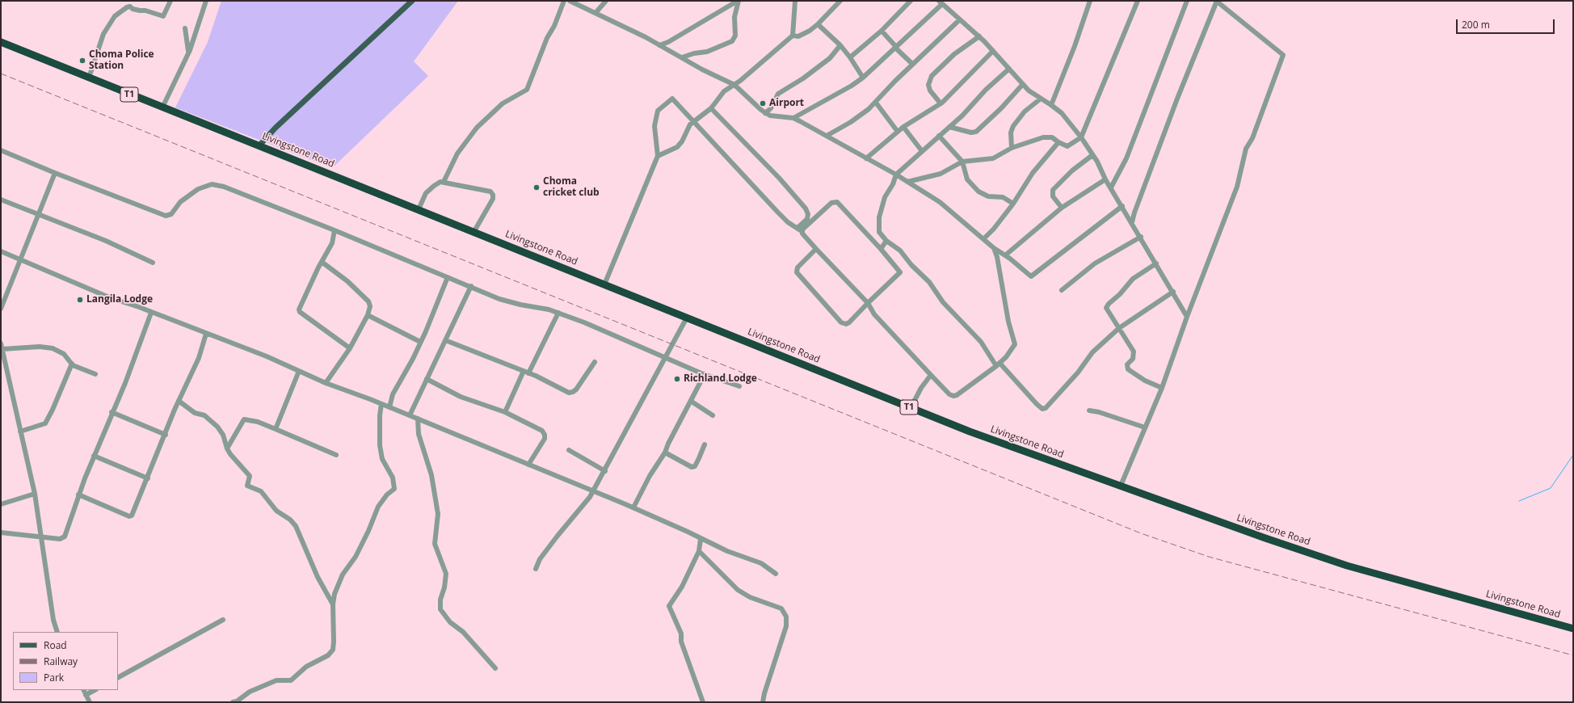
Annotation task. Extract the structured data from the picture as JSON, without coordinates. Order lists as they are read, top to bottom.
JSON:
{
  "streets": {
    "highway": ["T1", "Livingstone Road"]
  },
  "places": [
    "Choma Police Station",
    "Airport",
    "Choma cricket club",
    "Langila Lodge",
    "Richland Lodge"
  ],
  "legend": ["Road", "Railway", "Park"],
  "scale_bar": "200 m"
}
